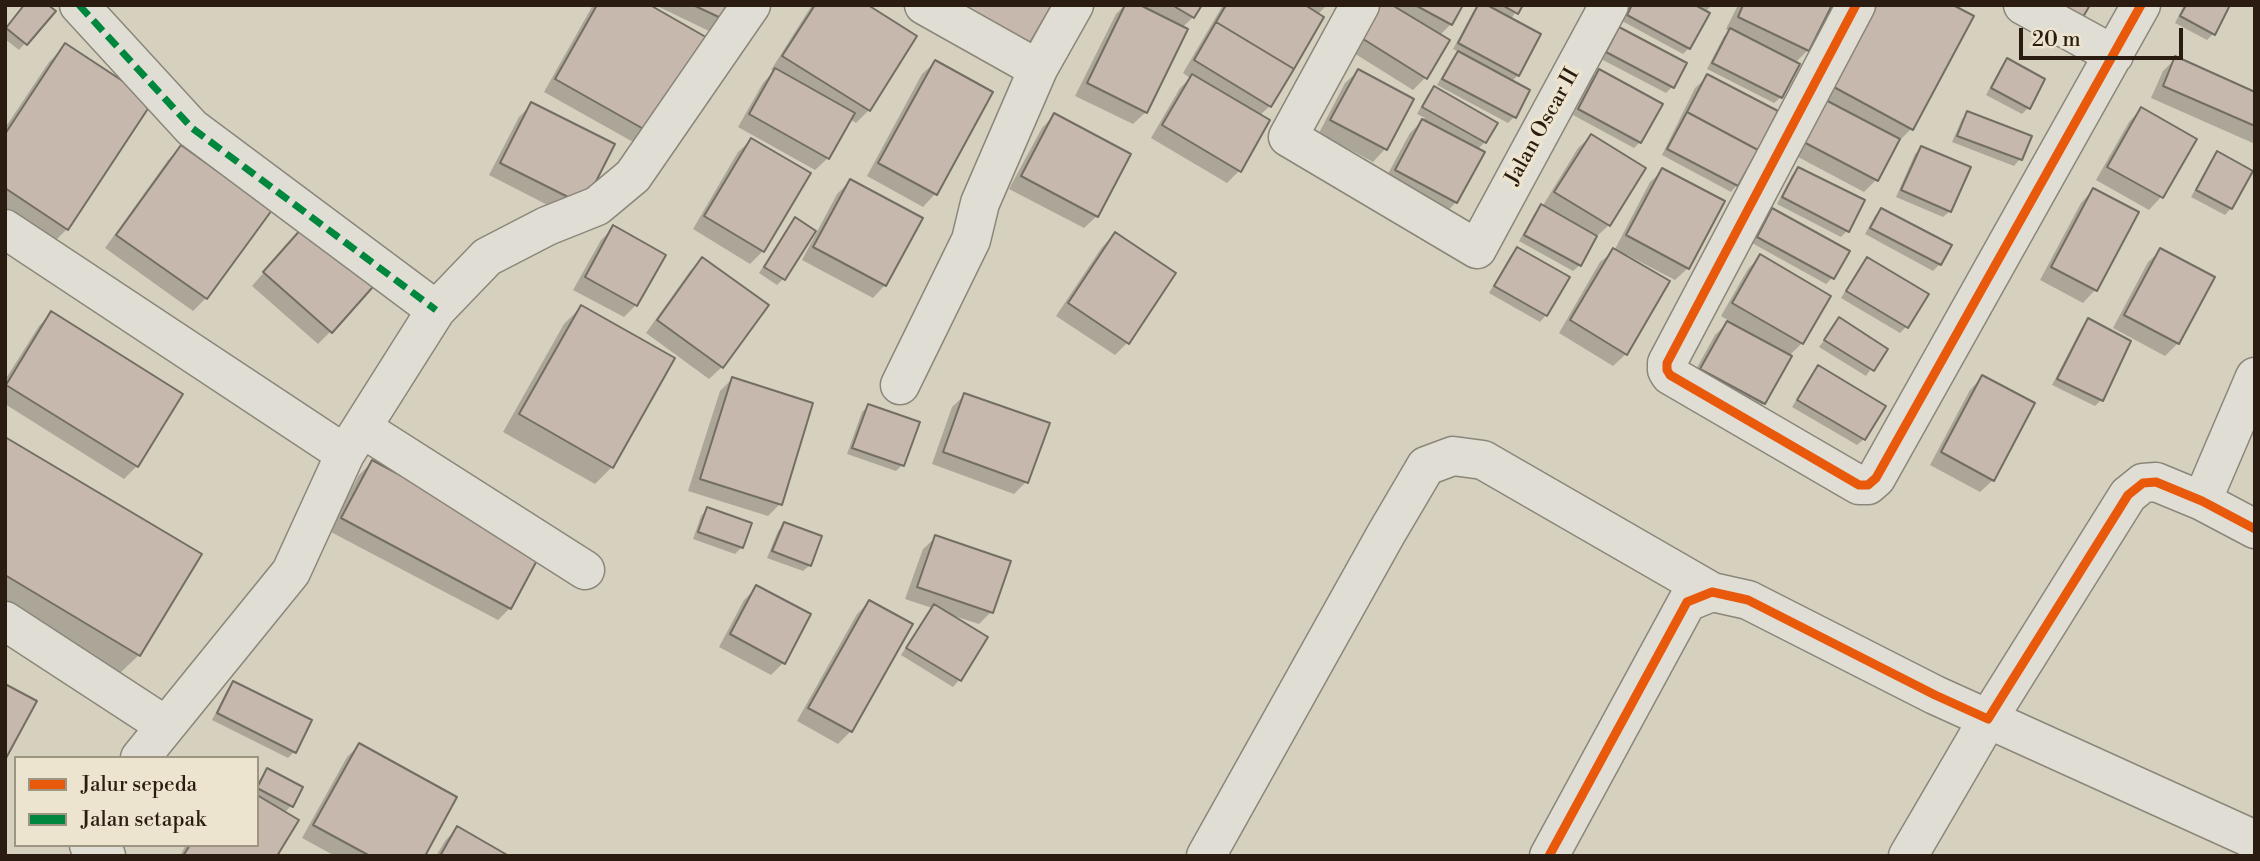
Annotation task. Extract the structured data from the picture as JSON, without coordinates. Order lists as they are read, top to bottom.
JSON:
{
  "streets": {
    "street": ["Jalan Oscar II"]
  },
  "legend": ["Jalur sepeda", "Jalan setapak"],
  "scale_bar": "20 m"
}
